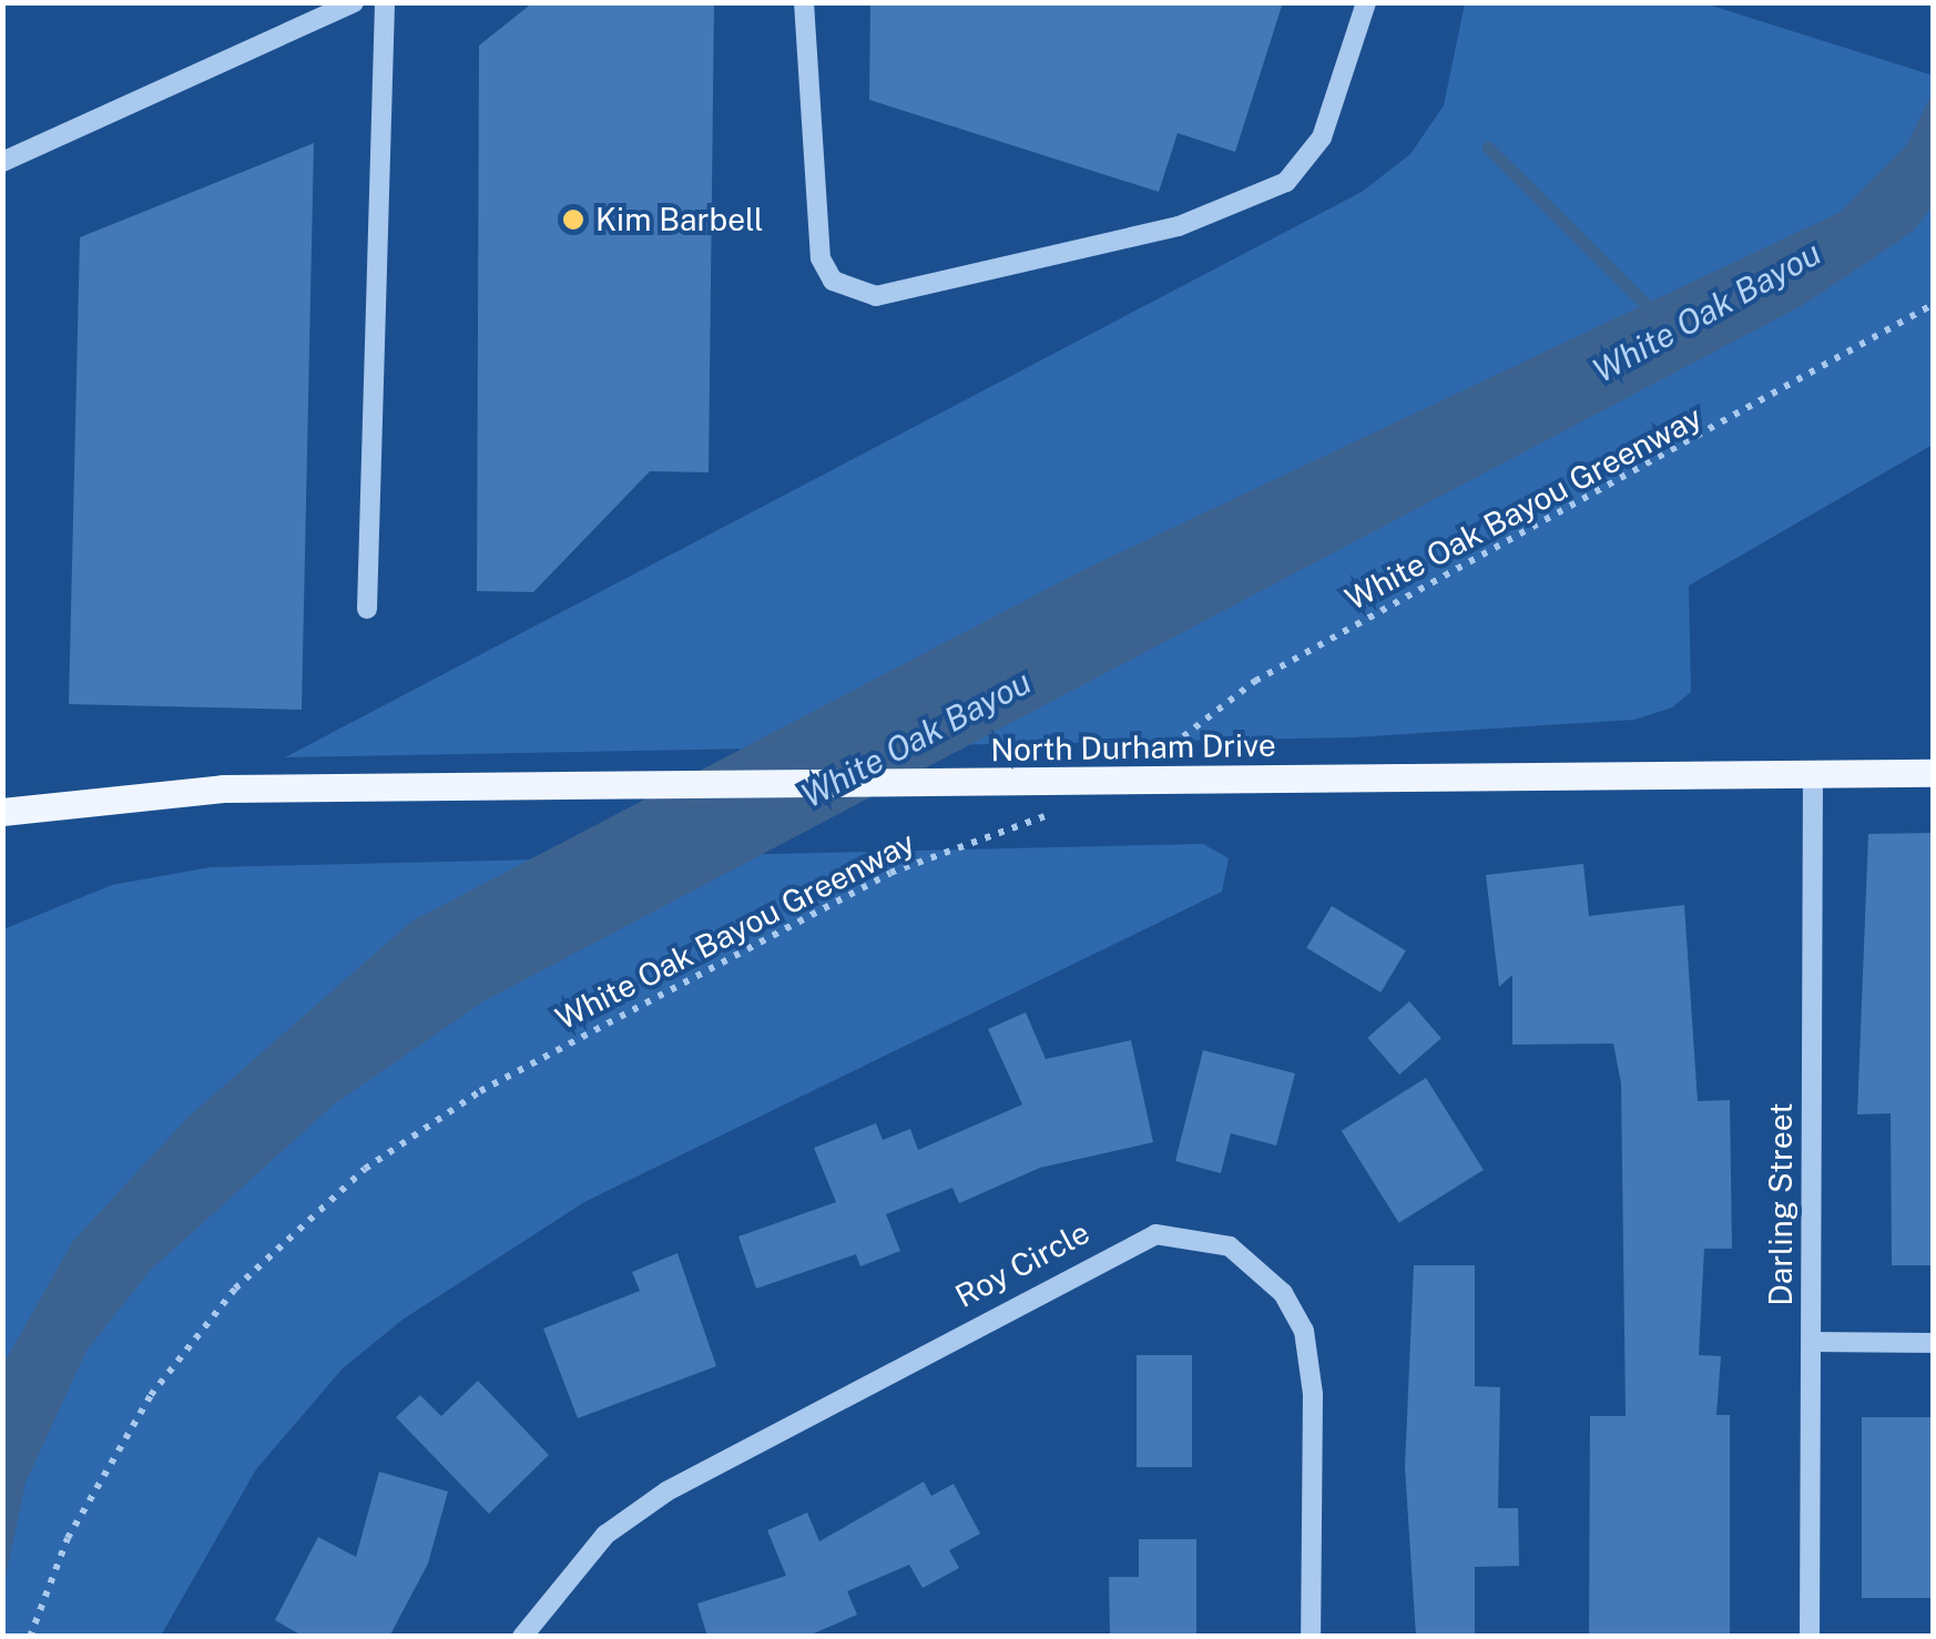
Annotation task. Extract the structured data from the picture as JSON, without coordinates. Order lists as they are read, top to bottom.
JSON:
{
  "streets": {
    "main road": ["North Durham Drive"],
    "street": ["Darling Street", "Roy Circle"],
    "path": ["White Oak Bayou Greenway"]
  },
  "crossings": [
    ["North Durham Drive", "Darling Street"]
  ],
  "water": ["White Oak Bayou"],
  "places": ["Kim Barbell"]
}
